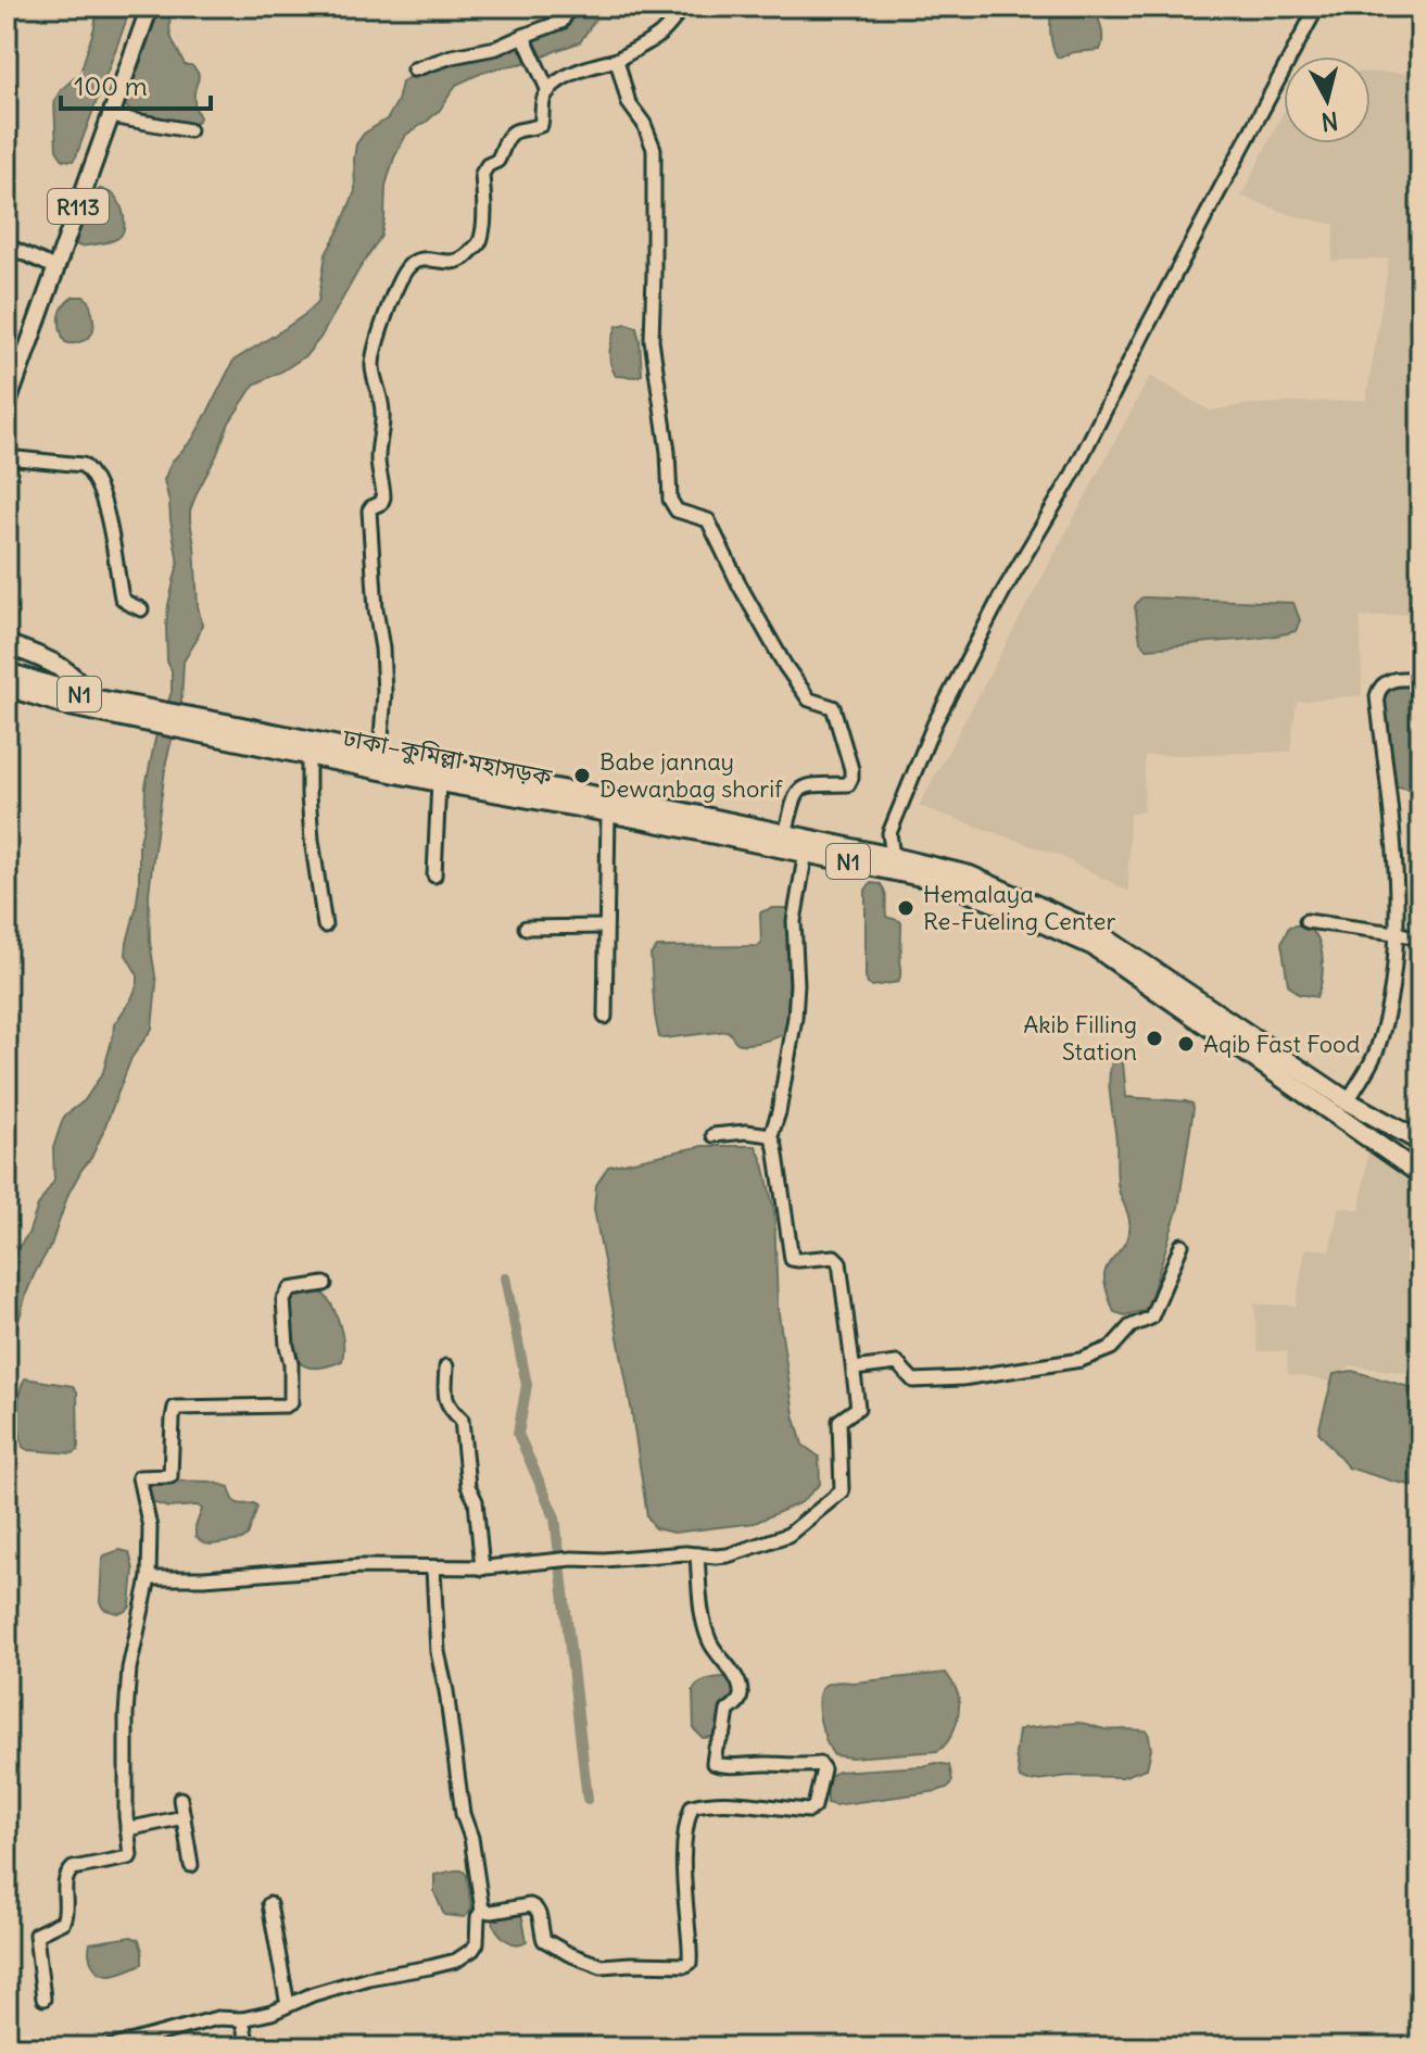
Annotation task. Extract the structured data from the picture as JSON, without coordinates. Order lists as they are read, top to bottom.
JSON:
{
  "streets": {
    "highway": ["N1", "ঢাকা–কুমিল্লা মহাসড়ক"],
    "main road": ["R113"]
  },
  "places": [
    "Babe jannay Dewanbag shorif",
    "Hemalaya Re-Fueling Center",
    "Akib Filling Station",
    "Aqib Fast Food"
  ],
  "scale_bar": "100 m",
  "north": "bottom"
}
